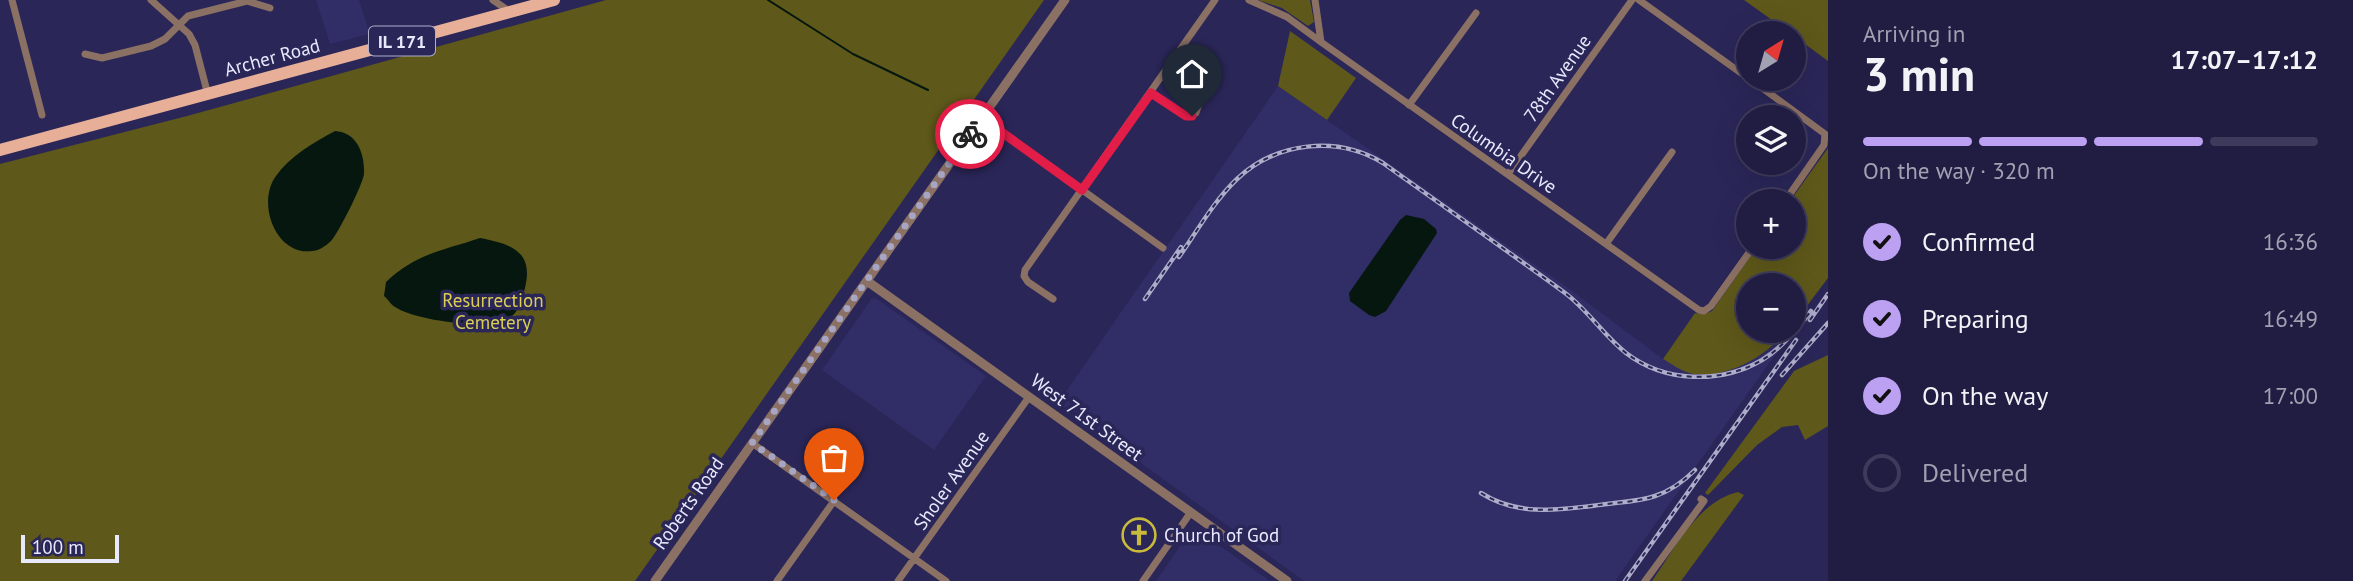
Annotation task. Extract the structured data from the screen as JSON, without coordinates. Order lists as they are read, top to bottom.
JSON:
{
  "streets": {
    "main road": ["IL 171", "Archer Road"],
    "street": [
      "78th Avenue",
      "Columbia Drive",
      "West 71st Street",
      "Sholer Avenue",
      "Roberts Road"
    ]
  },
  "crossings": [
    ["78th Avenue", "Columbia Drive"],
    ["West 71st Street", "Sholer Avenue"],
    ["West 71st Street", "Roberts Road"]
  ],
  "parks": ["Resurrection Cemetery"],
  "places": {
    "church": ["Church of God"]
  },
  "scale_bar": "100 m",
  "north": "top right",
  "page": {
    "heading": ["3 min", "Arriving in", "17:07–17:12"],
    "map_buttons": ["+", "−"],
    "bar": "On the way · 320 m",
    "list": [
      ["Confirmed", "16:36"],
      ["Preparing", "16:49"],
      ["On the way", "17:00"],
      "Delivered"
    ],
    "scale": "100 m"
  }
}
